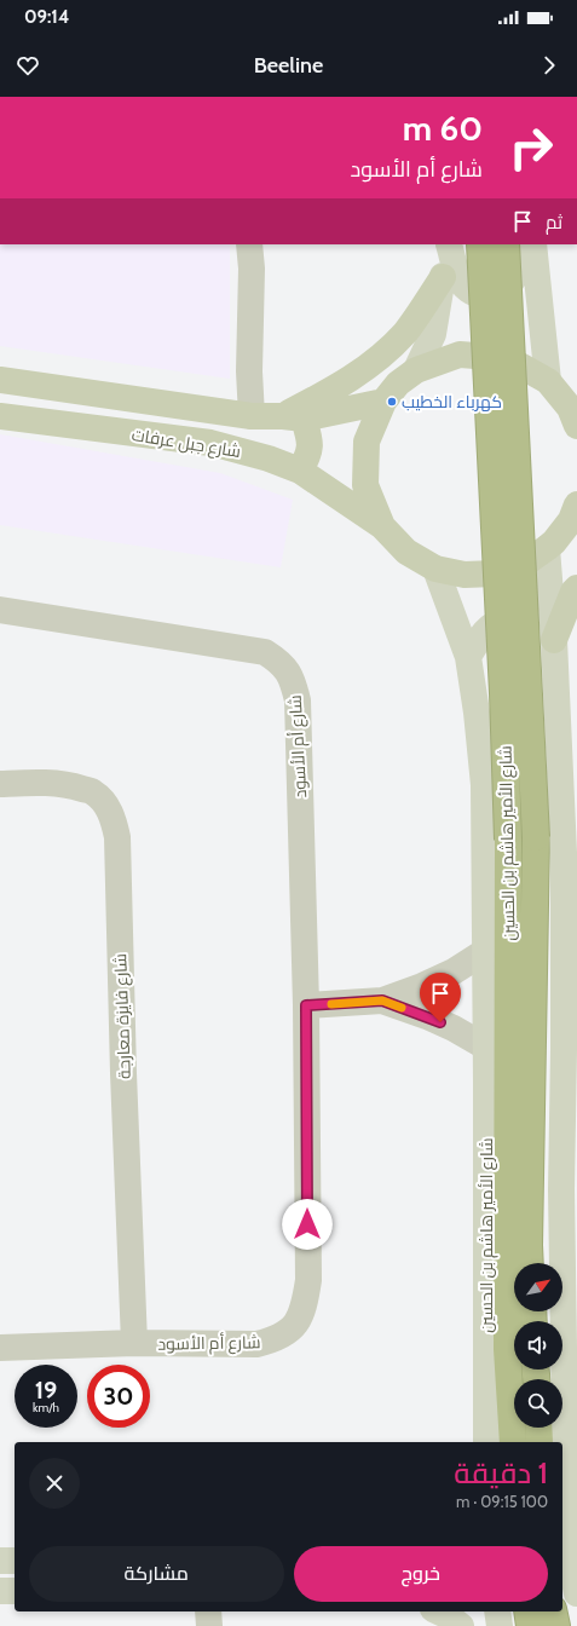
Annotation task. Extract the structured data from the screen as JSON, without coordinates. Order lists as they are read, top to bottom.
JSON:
{
  "streets": {
    "highway": ["شارع الأمير هاشم بن الحسين"],
    "main road": ["شارع جبل عرفات"],
    "street": ["شارع أم الأسود", "شارع فايزة معارجة"]
  },
  "crossings": [
    ["شارع أم الأسود", "شارع فايزة معارجة"]
  ],
  "places": ["كهرباء الخطيب"],
  "north": "top right",
  "page": {
    "status": "09:14",
    "header": "Beeline",
    "turn": ["60 m", "شارع أم الأسود"],
    "then": "ثم",
    "speed": "19 km/h",
    "limit": "30",
    "heading": ["1 دقيقة", "100 m · 09:15"],
    "buttons": ["خروج", "مشاركة"]
  }
}
